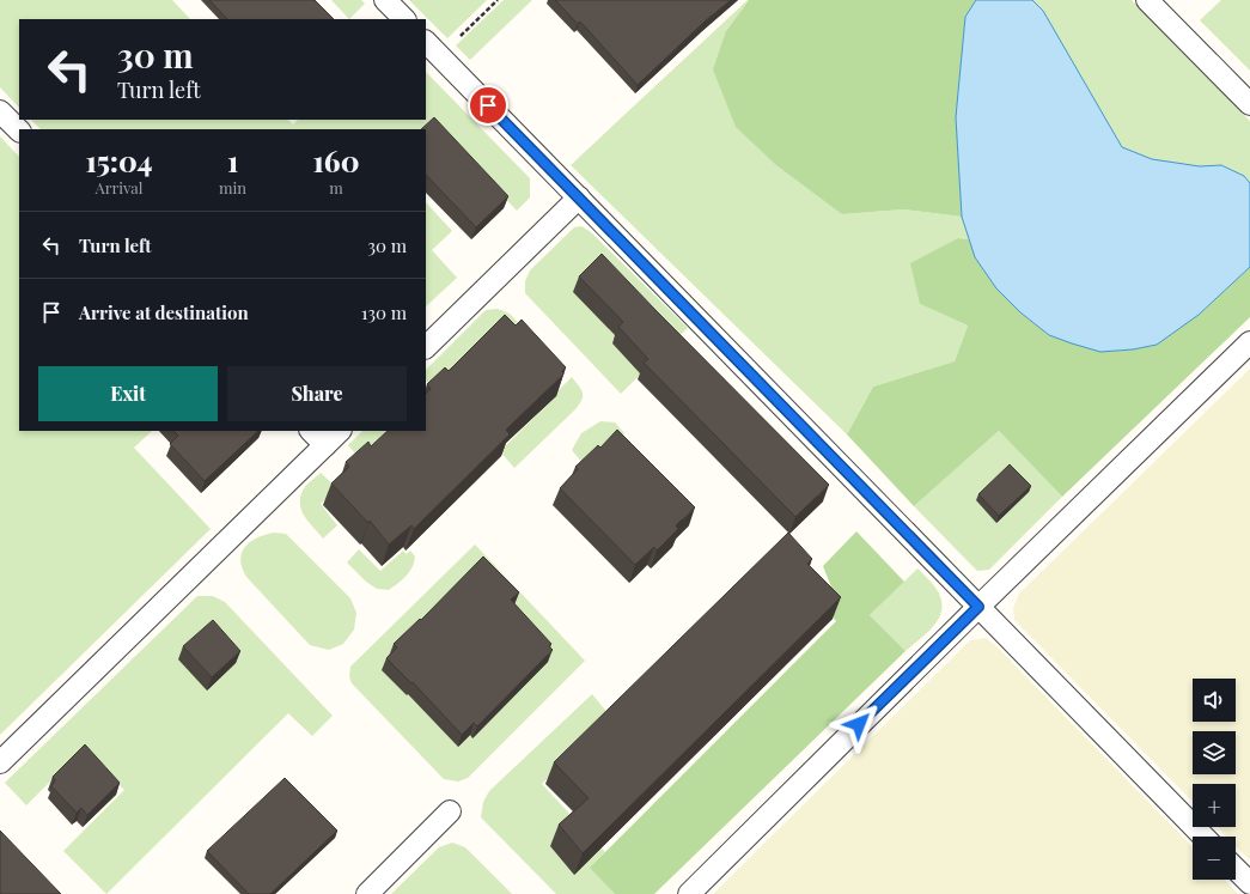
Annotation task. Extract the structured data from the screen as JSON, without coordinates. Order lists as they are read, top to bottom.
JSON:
{
  "page": {
    "turn": ["30 m", "Turn left"],
    "eta": [
      "15:04",
      "Arrival",
      "1",
      "min",
      "160",
      "m"
    ],
    "list": [
      {
        "name": "Turn left",
        "value": "30 m"
      },
      {
        "name": "Arrive at destination",
        "value": "130 m"
      }
    ],
    "buttons": ["Exit", "Share"],
    "map_buttons": ["+", "−"]
  }
}
